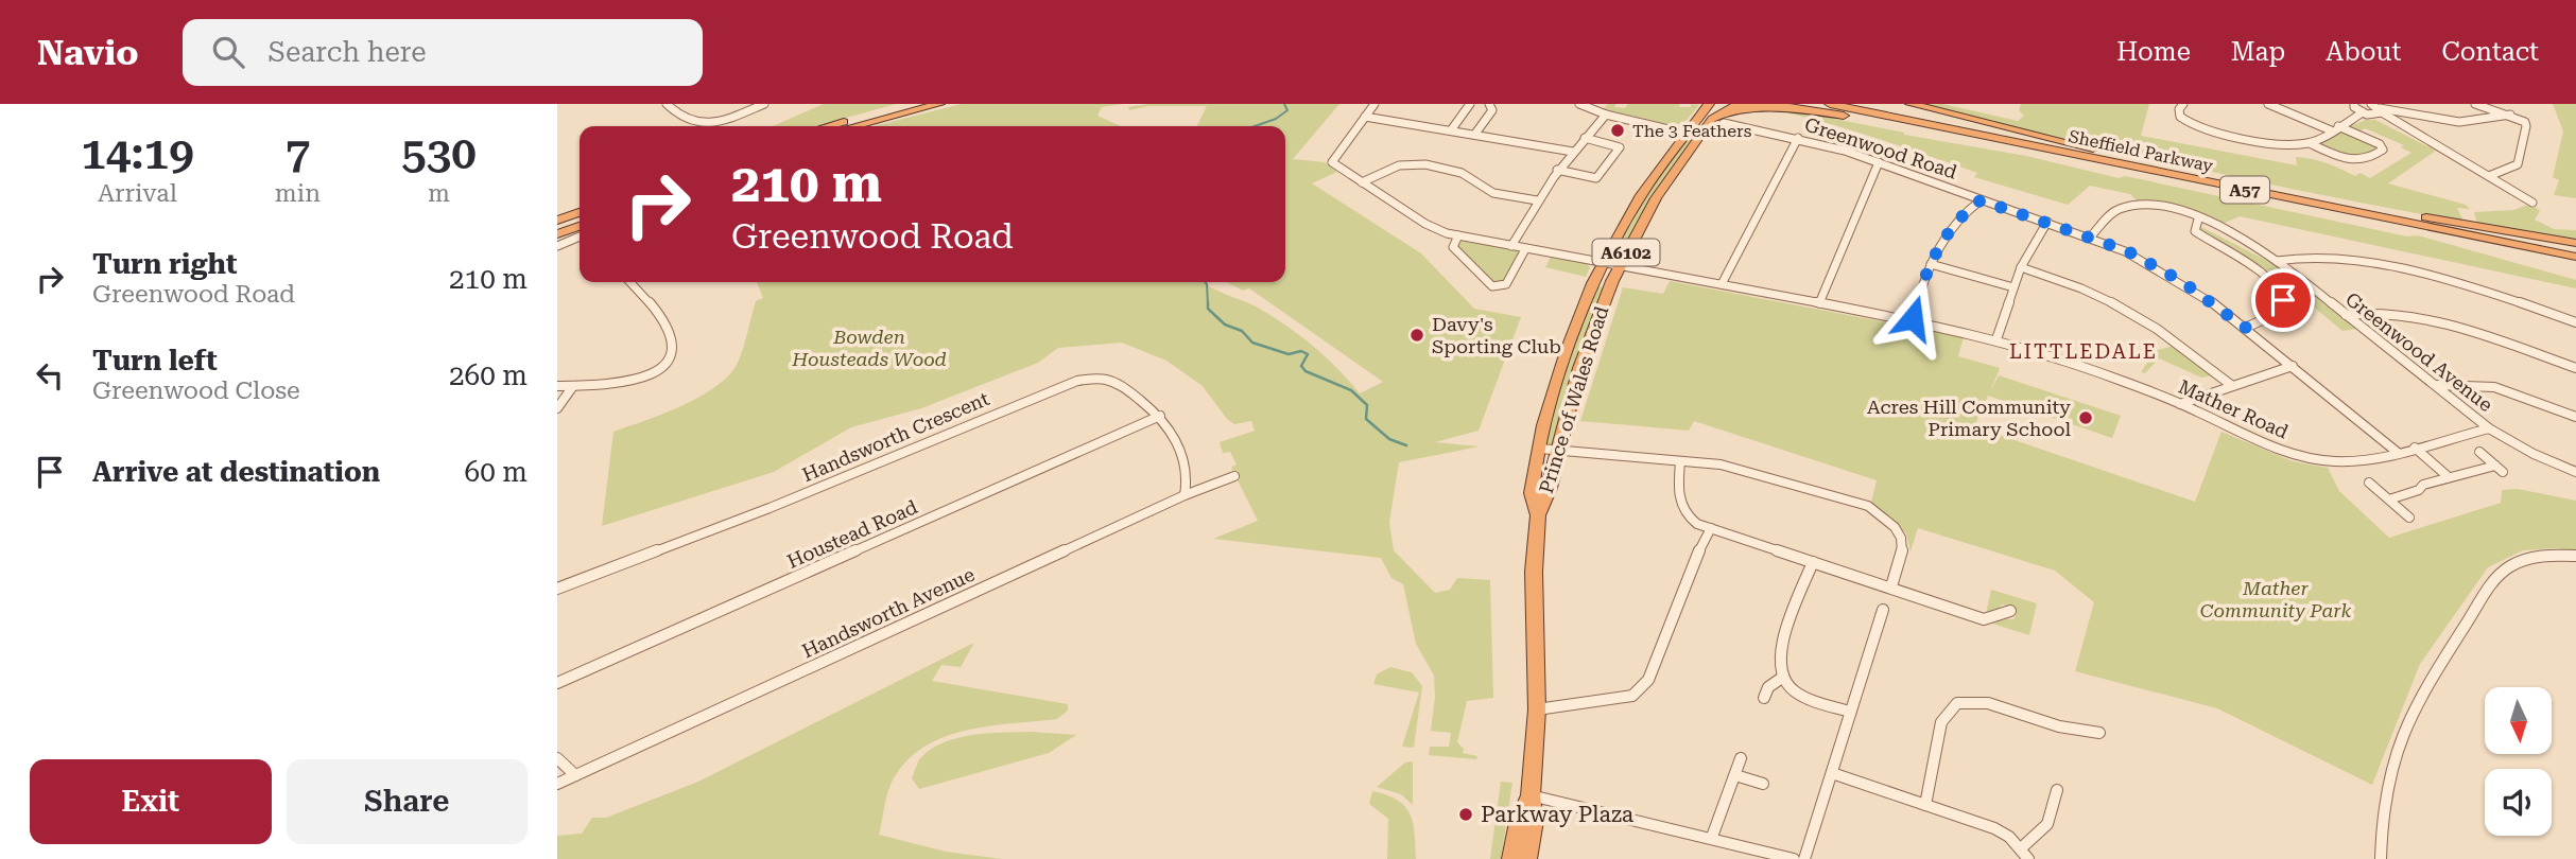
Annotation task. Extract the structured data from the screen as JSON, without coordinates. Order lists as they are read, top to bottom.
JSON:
{
  "streets": {
    "highway": [
      "Sheffield Parkway",
      "A57",
      "A6102",
      "Prince of Wales Road"
    ],
    "street": [
      "Greenwood Road",
      "Greenwood Avenue",
      "Mather Road",
      "Handsworth Crescent",
      "Houstead Road",
      "Handsworth Avenue"
    ]
  },
  "crossings": [
    ["Greenwood Road", "Greenwood Avenue"],
    ["Greenwood Road", "Mather Road"],
    ["A6102", "Prince of Wales Road"],
    ["Greenwood Avenue", "Mather Road"],
    ["Prince of Wales Road", "Mather Road"],
    ["Handsworth Crescent", "Houstead Road"],
    ["Handsworth Crescent", "Handsworth Avenue"]
  ],
  "districts": ["LITTLEDALE"],
  "parks": ["Bowden Housteads Wood", "Mather Community Park"],
  "places": [
    "The 3 Feathers",
    "Davy's Sporting Club",
    "Acres Hill Community Primary School",
    "Parkway Plaza"
  ],
  "north": "bottom",
  "page": {
    "header": "Navio",
    "search": "Search here",
    "nav": [
      "Home",
      "Map",
      "About",
      "Contact"
    ],
    "eta": [
      "14:19",
      "Arrival",
      "7",
      "min",
      "530",
      "m"
    ],
    "turn": ["210 m", "Greenwood Road"],
    "list": [
      {
        "name": "Turn right",
        "note": "Greenwood Road",
        "value": "210 m"
      },
      {
        "name": "Turn left",
        "note": "Greenwood Close",
        "value": "260 m"
      },
      {
        "name": "Arrive at destination",
        "value": "60 m"
      }
    ],
    "buttons": ["Exit", "Share"]
  }
}
